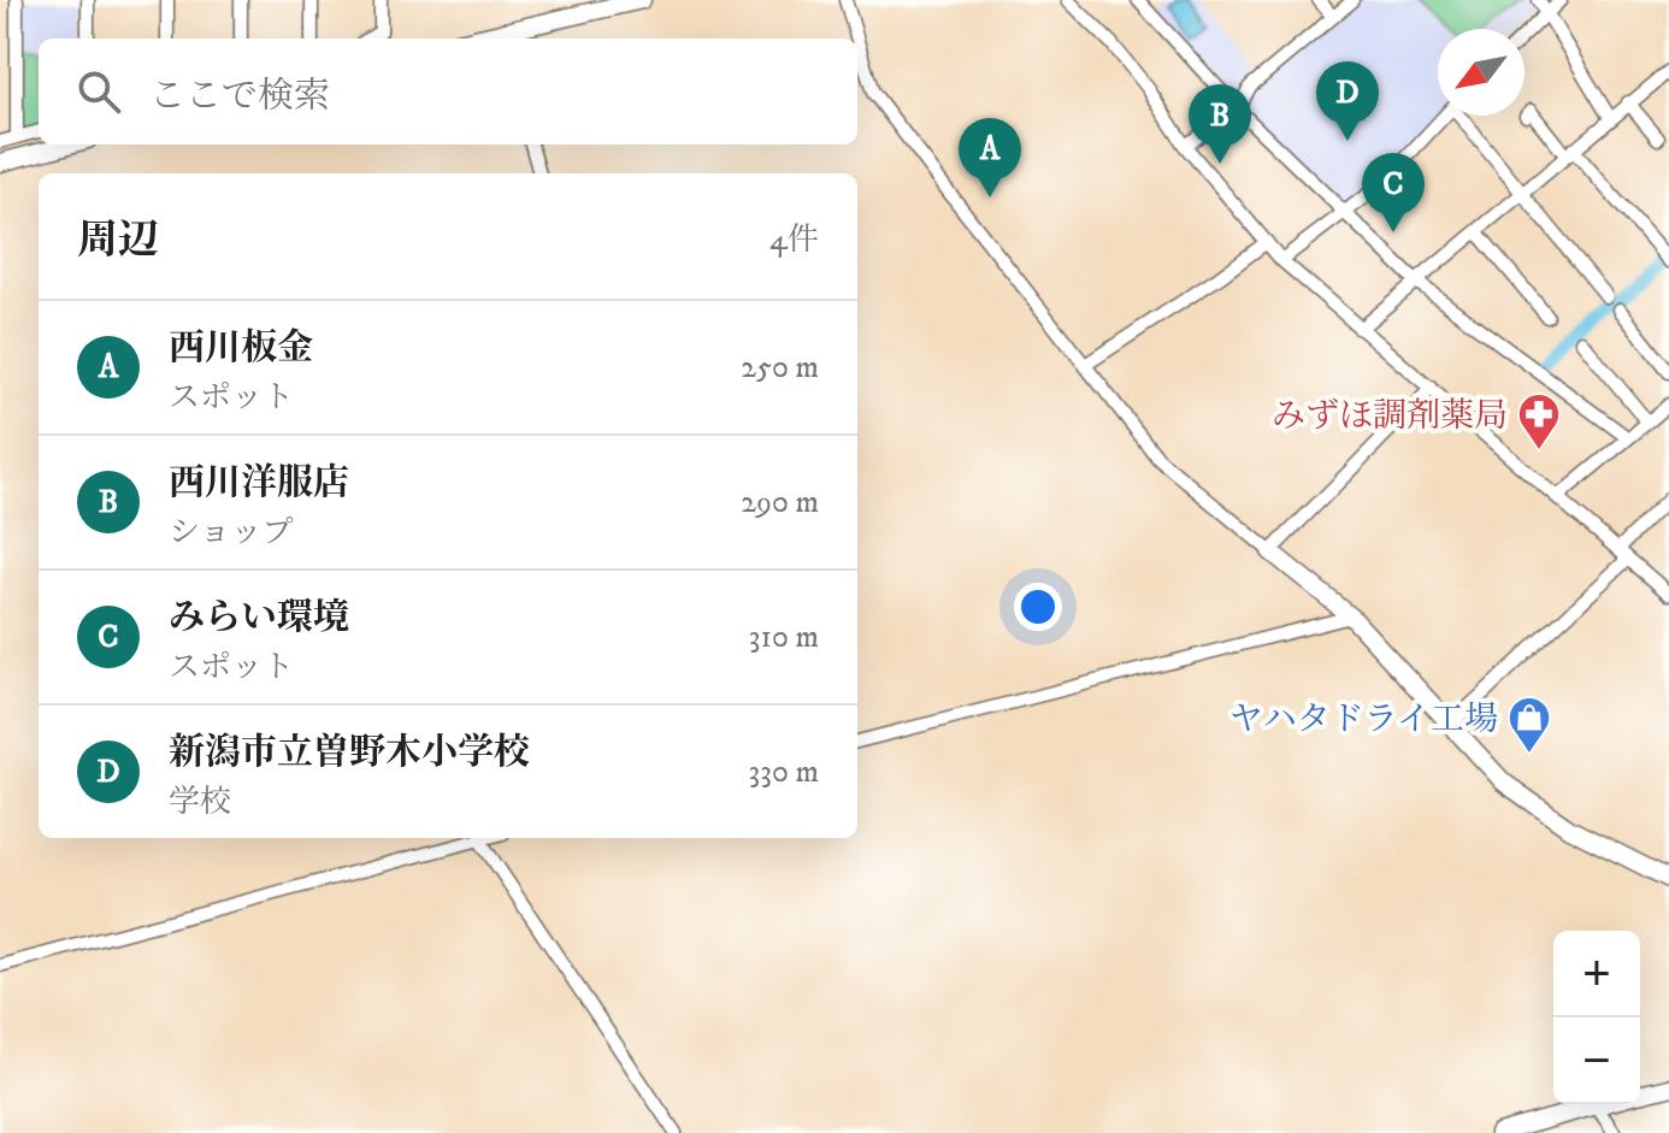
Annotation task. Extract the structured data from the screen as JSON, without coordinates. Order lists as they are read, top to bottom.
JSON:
{
  "places": {
    "pharmacy": ["みずほ調剤薬局"],
    "shop": ["ヤハタドライ工場"]
  },
  "north": "bottom left",
  "page": {
    "search": "ここで検索",
    "pins": [
      "D",
      "B",
      "A",
      "C"
    ],
    "heading": ["周辺", "4件"],
    "list": [
      {
        "mark": "A",
        "name": "西川板金",
        "note": "スポット",
        "value": "250 m"
      },
      {
        "mark": "B",
        "name": "西川洋服店",
        "note": "ショップ",
        "value": "290 m"
      },
      {
        "mark": "C",
        "name": "みらい環境",
        "note": "スポット",
        "value": "310 m"
      },
      {
        "mark": "D",
        "name": "新潟市立曽野木小学校",
        "note": "学校",
        "value": "330 m"
      }
    ],
    "map_buttons": ["+", "−"]
  }
}
